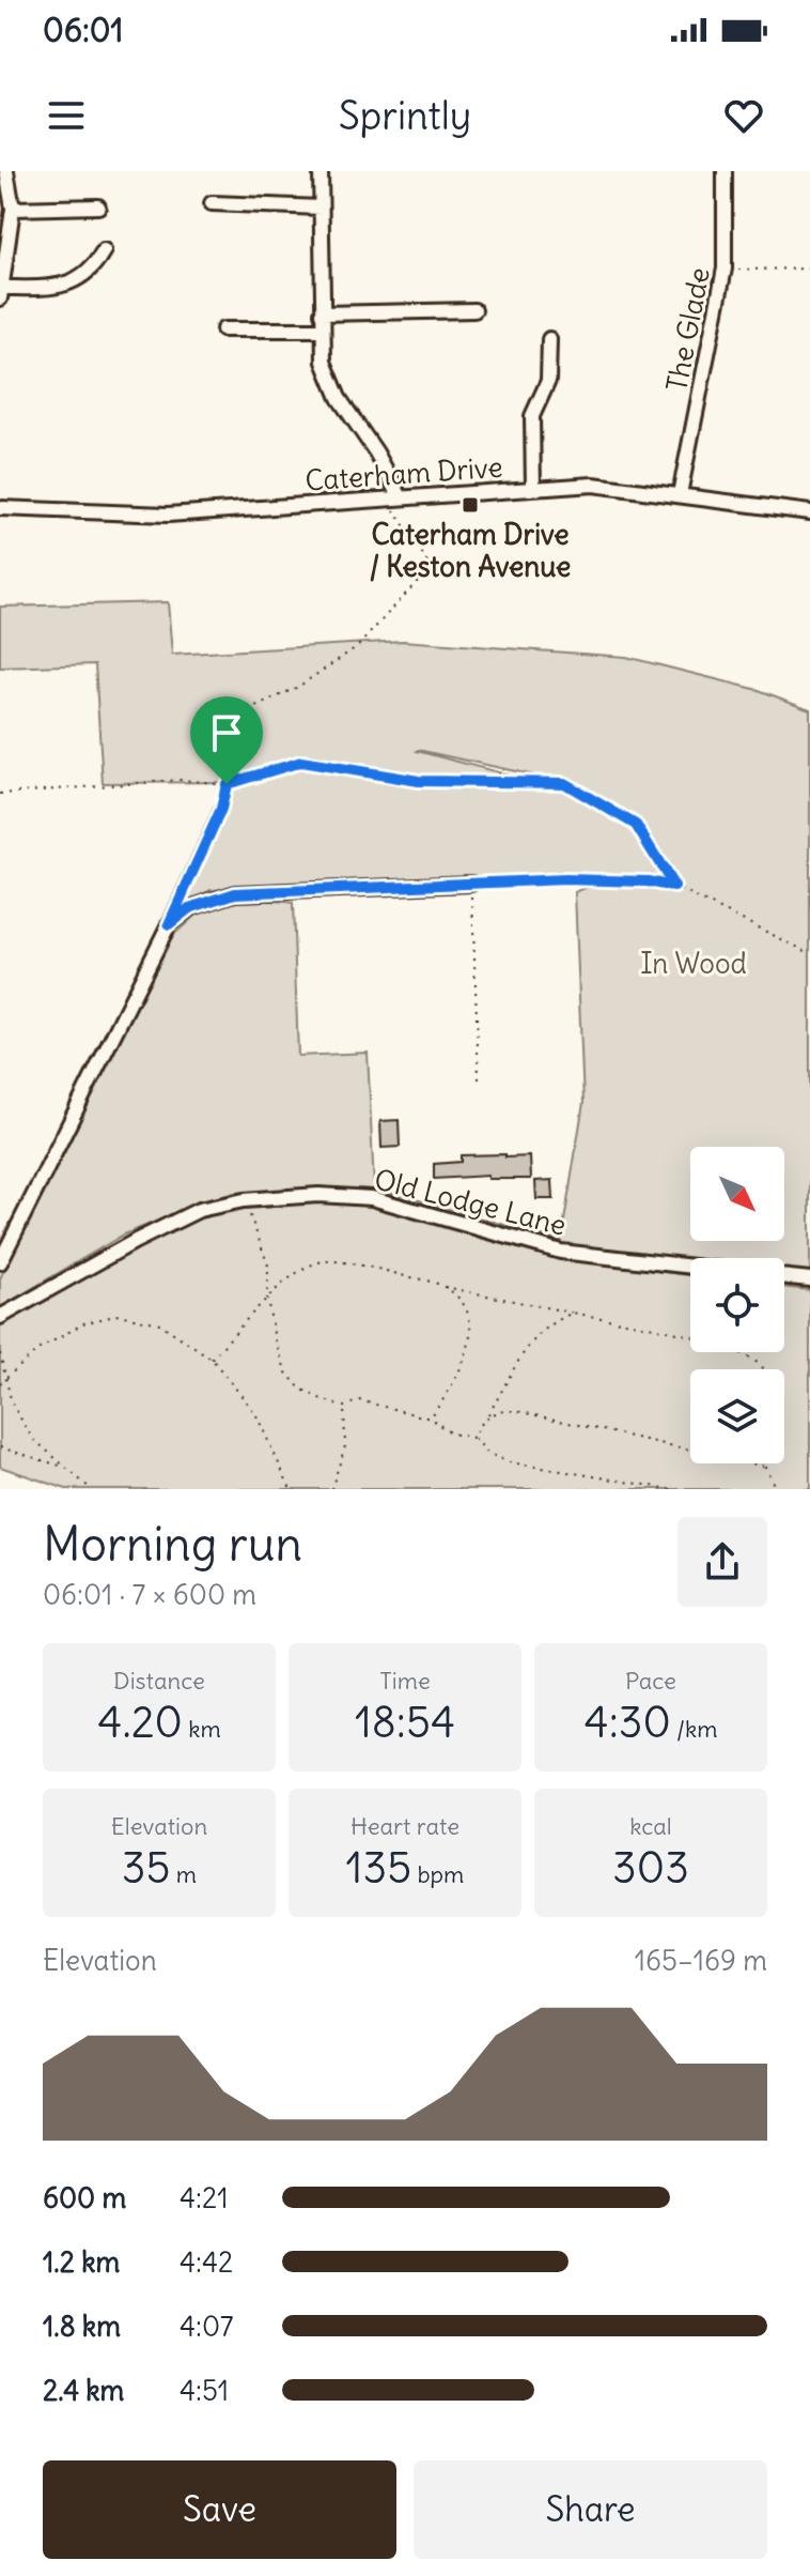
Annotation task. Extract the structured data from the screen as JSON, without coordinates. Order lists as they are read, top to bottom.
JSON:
{
  "streets": {
    "street": ["The Glade", "Caterham Drive", "Old Lodge Lane"]
  },
  "crossings": [
    ["The Glade", "Caterham Drive"]
  ],
  "parks": ["In Wood"],
  "places": {
    "transit": ["Caterham Drive / Keston Avenue"]
  },
  "north": "bottom right",
  "page": {
    "status": "06:01",
    "header": "Sprintly",
    "heading": ["Morning run", "06:01 · 7 × 600 m"],
    "stats": [
      ["Distance", "4.20 km"],
      ["Time", "18:54"],
      ["Pace", "4:30 /km"],
      ["Elevation", "35 m"],
      ["Heart rate", "135 bpm"],
      ["kcal", "303"]
    ],
    "chart": ["Elevation", "165–169 m"],
    "list": [
      {
        "name": "600 m",
        "note": "4:21"
      },
      {
        "name": "1.2 km",
        "note": "4:42"
      },
      {
        "name": "1.8 km",
        "note": "4:07"
      },
      {
        "name": "2.4 km",
        "note": "4:51"
      }
    ],
    "buttons": ["Save", "Share"]
  }
}
